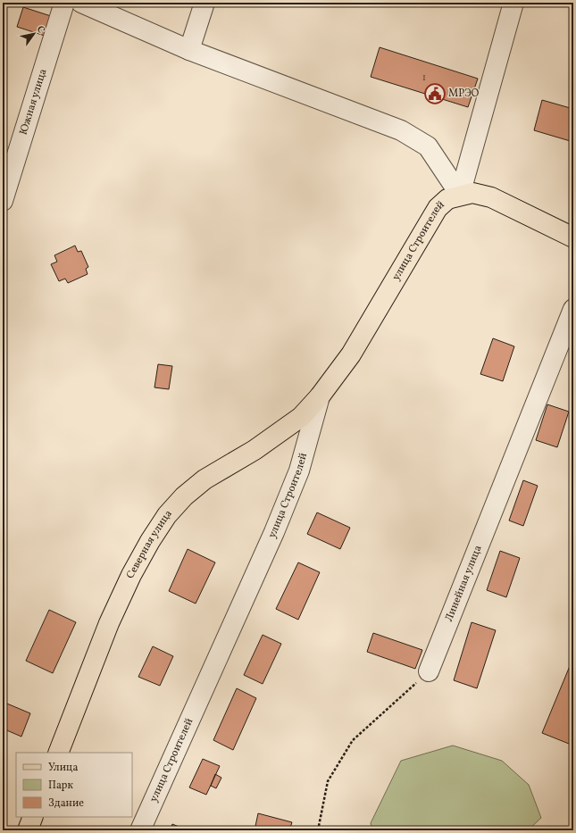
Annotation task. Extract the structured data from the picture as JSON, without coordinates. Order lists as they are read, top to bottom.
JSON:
{
  "streets": {
    "main road": ["улица Строителей", "Северная улица"],
    "street": ["Южная улица", "Линейная улица"]
  },
  "crossings": [
    ["улица Строителей", "Северная улица"]
  ],
  "places": {
    "public building": ["МРЭО"]
  },
  "house_numbers": ["1"],
  "legend": ["Улица", "Парк", "Здание"],
  "north": "top right"
}
